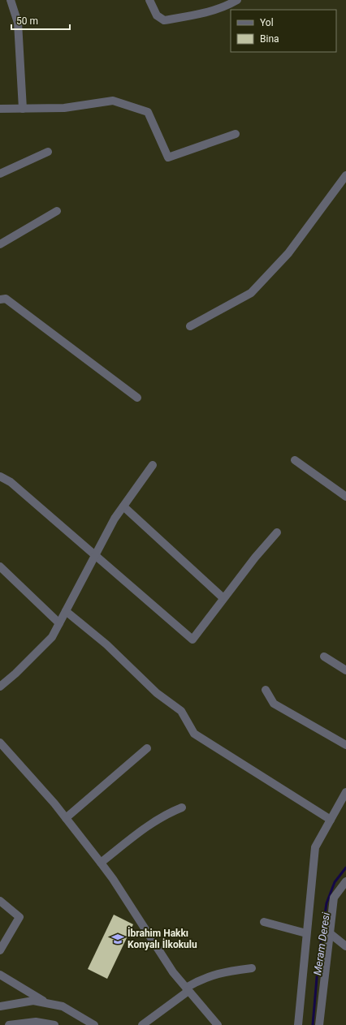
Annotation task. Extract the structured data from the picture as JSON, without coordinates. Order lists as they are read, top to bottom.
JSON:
{
  "water": ["Meram Deresi"],
  "places": {
    "school or university": ["İbrahim Hakkı Konyalı İlkokulu"]
  },
  "legend": ["Yol", "Bina"],
  "scale_bar": "50 m"
}
